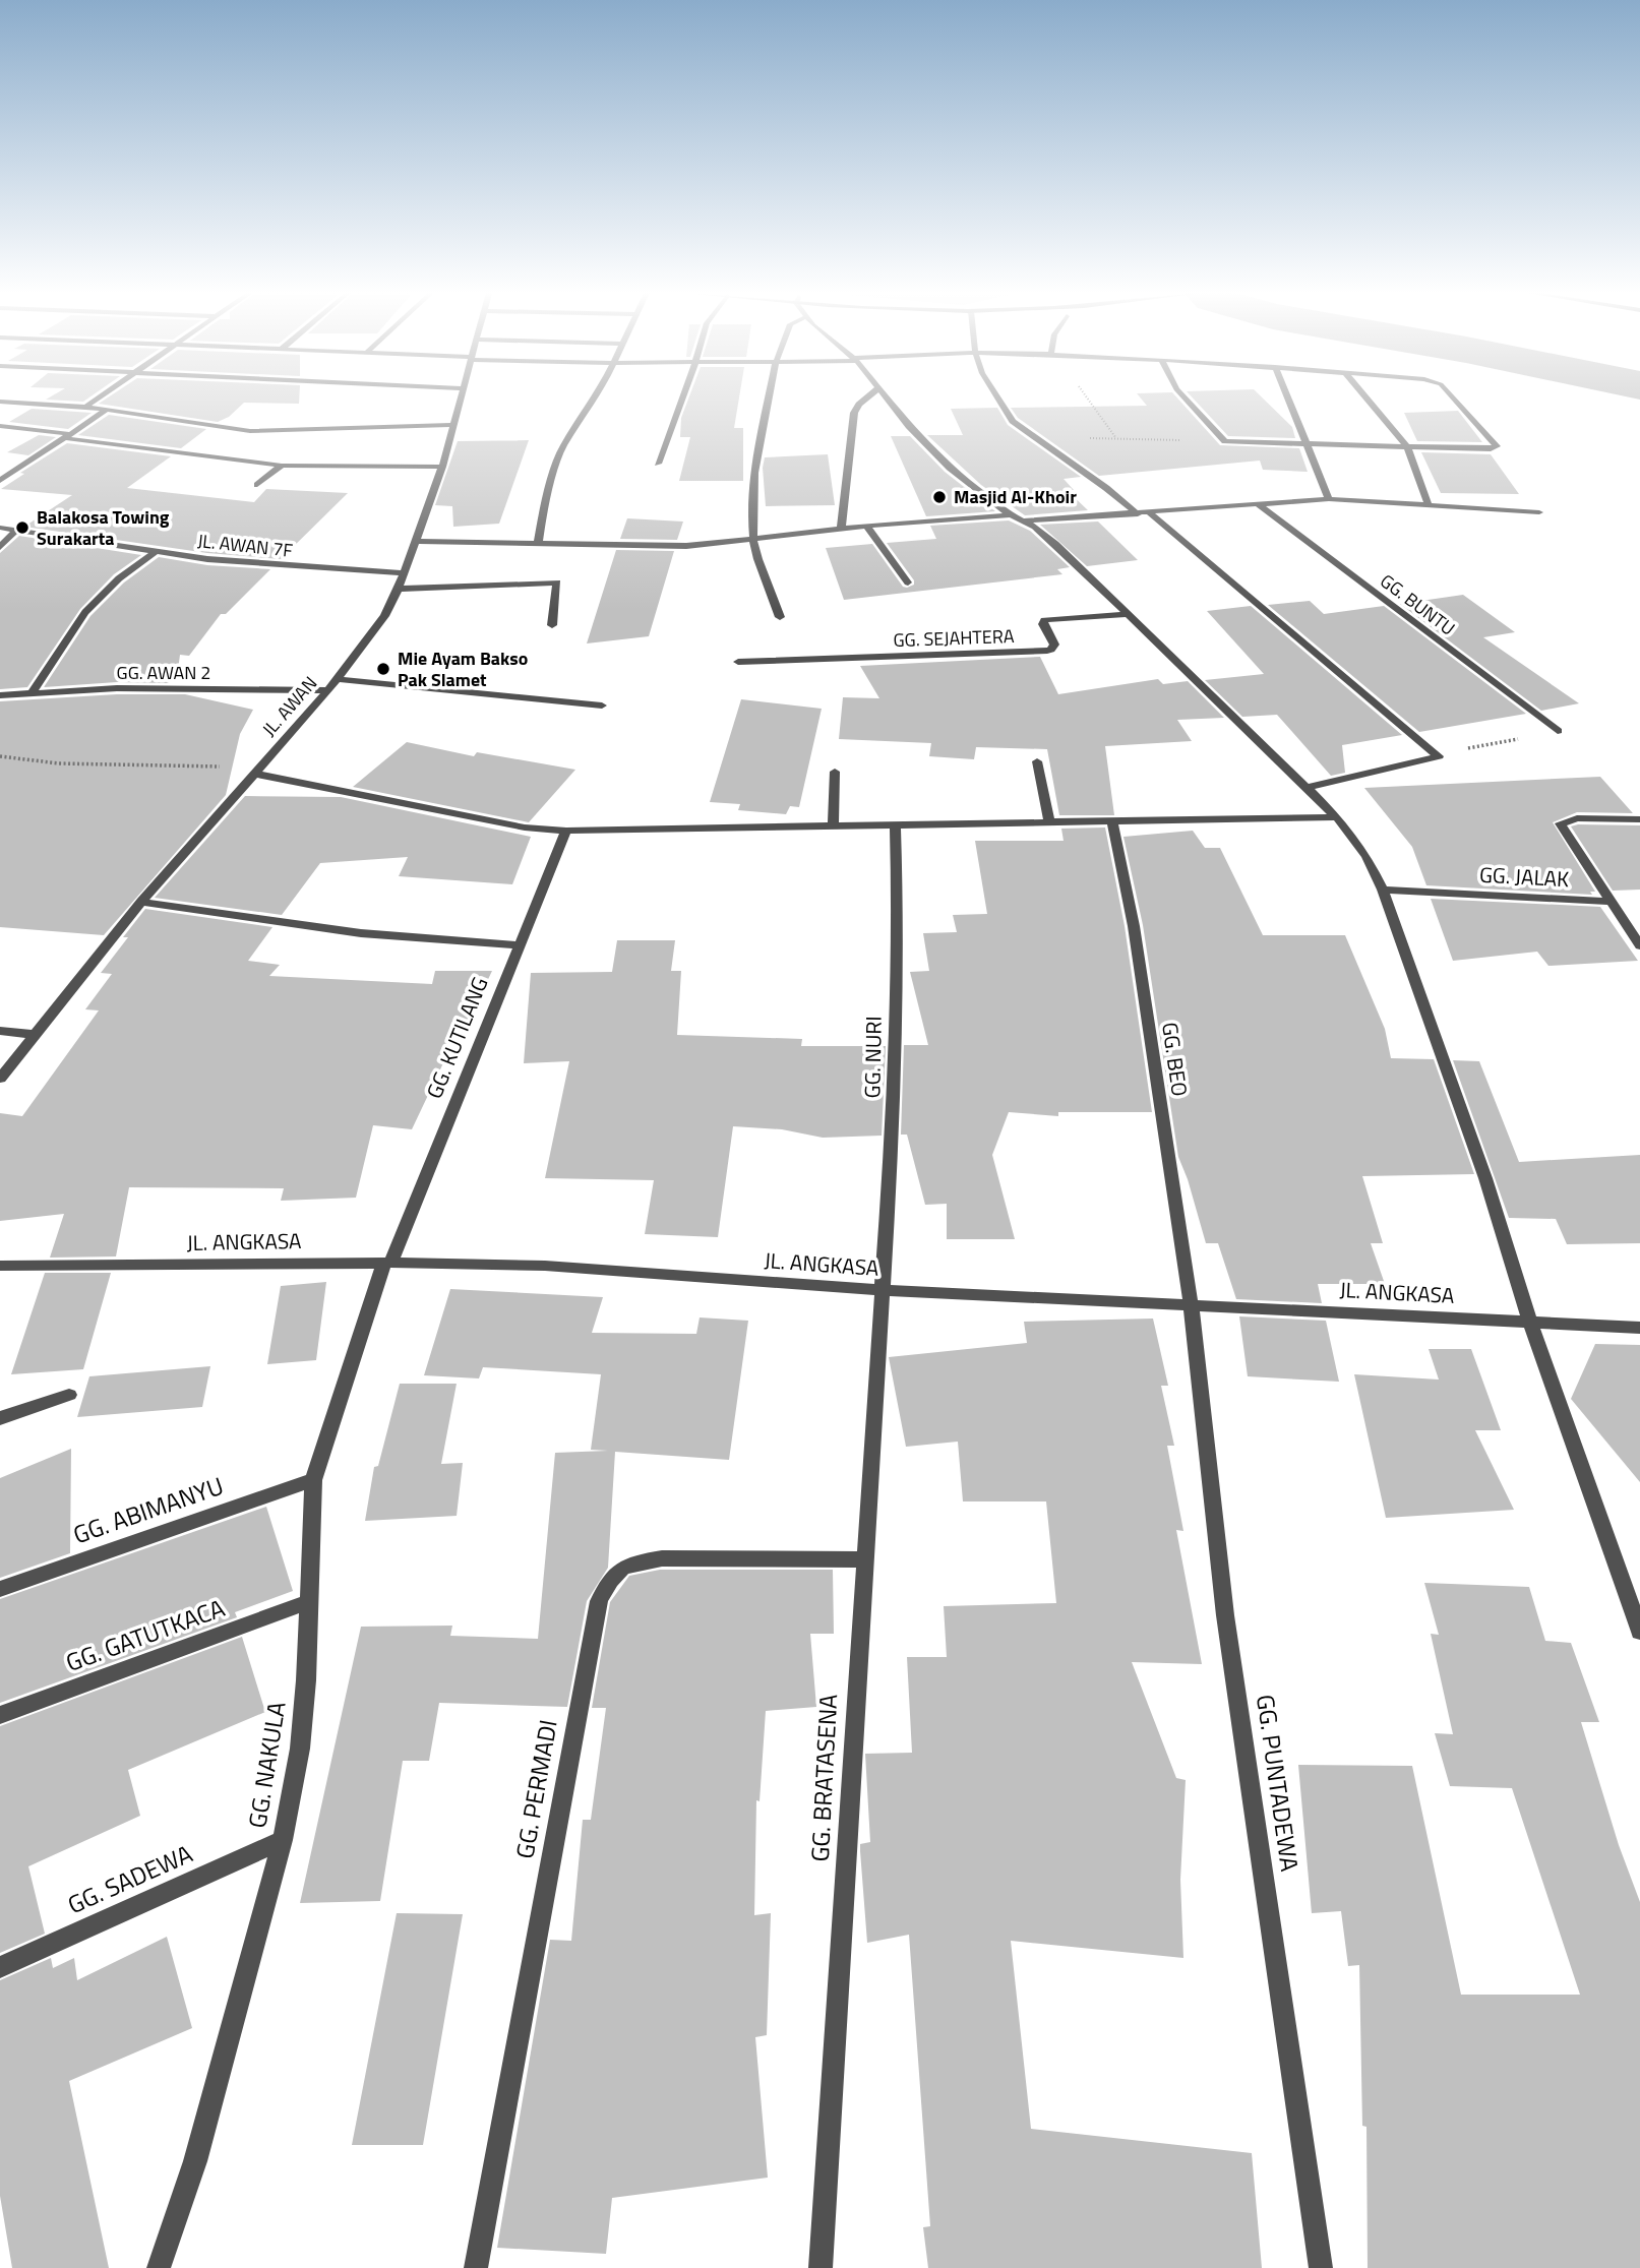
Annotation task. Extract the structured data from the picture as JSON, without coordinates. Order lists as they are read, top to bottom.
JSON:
{
  "streets": {
    "street": [
      "JL. AWAN 7F",
      "GG. BUNTU",
      "GG. SEJAHTERA",
      "GG. AWAN 2",
      "JL. AWAN",
      "GG. JALAK",
      "GG. KUTILANG",
      "GG. NURI",
      "GG. BEO",
      "JL. ANGKASA",
      "GG. ABIMANYU",
      "GG. GATUTKACA",
      "GG. NAKULA",
      "GG. BRATASENA",
      "GG. PUNTADEWA",
      "GG. PERMADI",
      "GG. SADEWA"
    ]
  },
  "crossings": [
    ["JL. AWAN 7F", "JL. AWAN"],
    ["GG. AWAN 2", "JL. AWAN"],
    ["GG. KUTILANG", "JL. ANGKASA"],
    ["GG. KUTILANG", "GG. NAKULA"],
    ["GG. NURI", "JL. ANGKASA"],
    ["GG. NURI", "GG. BRATASENA"],
    ["GG. BEO", "JL. ANGKASA"],
    ["GG. BEO", "GG. PUNTADEWA"],
    ["JL. ANGKASA", "GG. NAKULA"],
    ["JL. ANGKASA", "GG. BRATASENA"],
    ["JL. ANGKASA", "GG. PUNTADEWA"],
    ["GG. ABIMANYU", "GG. NAKULA"],
    ["GG. GATUTKACA", "GG. NAKULA"],
    ["GG. NAKULA", "GG. SADEWA"],
    ["GG. BRATASENA", "GG. PERMADI"]
  ],
  "places": ["Masjid Al-Khoir", "Balakosa Towing Surakarta", "Mie Ayam Bakso Pak Slamet"]
}
